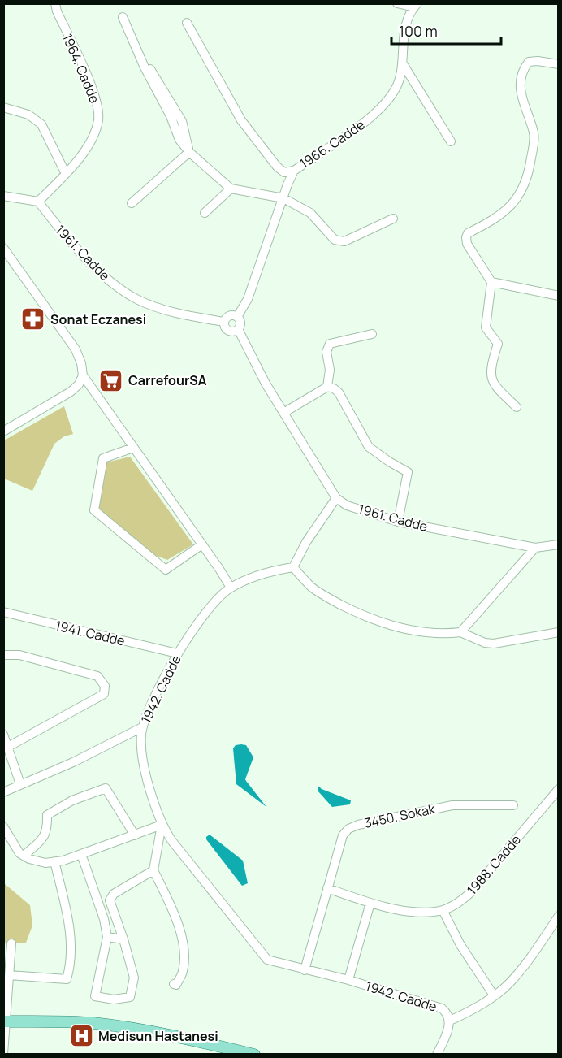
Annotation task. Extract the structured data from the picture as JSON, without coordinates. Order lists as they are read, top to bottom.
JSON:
{
  "streets": {
    "street": [
      "1964. Cadde",
      "1966. Cadde",
      "1961. Cadde",
      "1941. Cadde",
      "1942. Cadde",
      "3450. Sokak",
      "1988. Cadde"
    ]
  },
  "crossings": [
    ["1964. Cadde", "1961. Cadde"],
    ["1966. Cadde", "1961. Cadde"],
    ["1941. Cadde", "1942. Cadde"],
    ["1942. Cadde", "3450. Sokak"],
    ["3450. Sokak", "1988. Cadde"]
  ],
  "places": {
    "pharmacy": ["Sonat Eczanesi"],
    "supermarket": ["CarrefourSA"],
    "hospital": ["Medisun Hastanesi"]
  },
  "scale_bar": "100 m"
}
